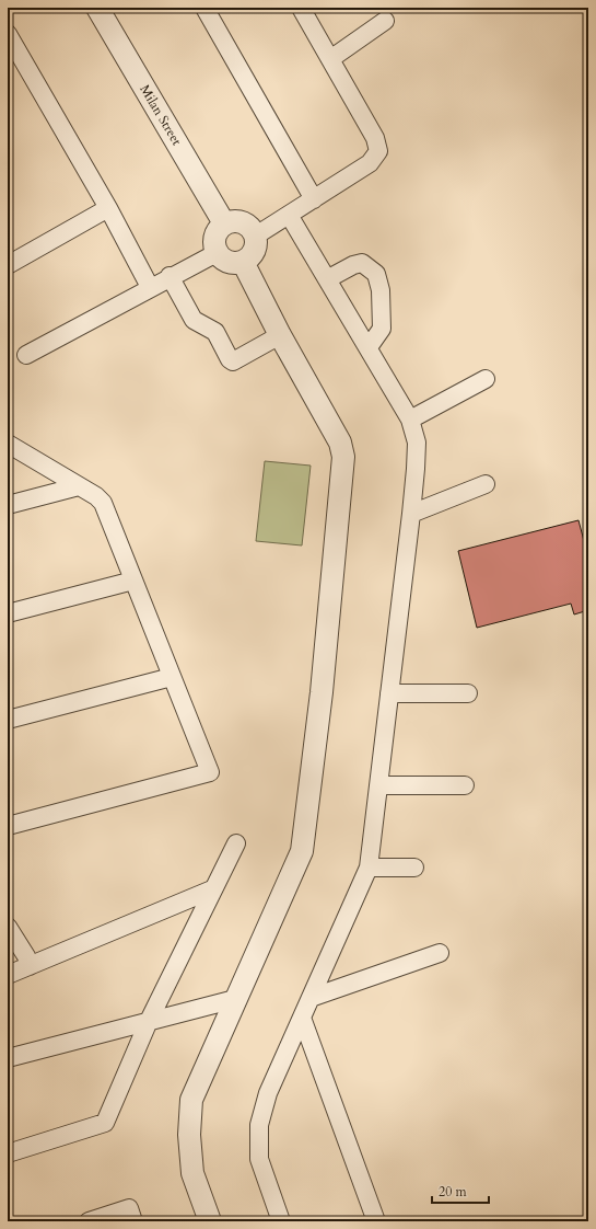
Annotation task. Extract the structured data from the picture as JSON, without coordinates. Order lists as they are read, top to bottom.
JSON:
{
  "streets": {
    "street": ["Milan Street"]
  },
  "scale_bar": "20 m"
}
